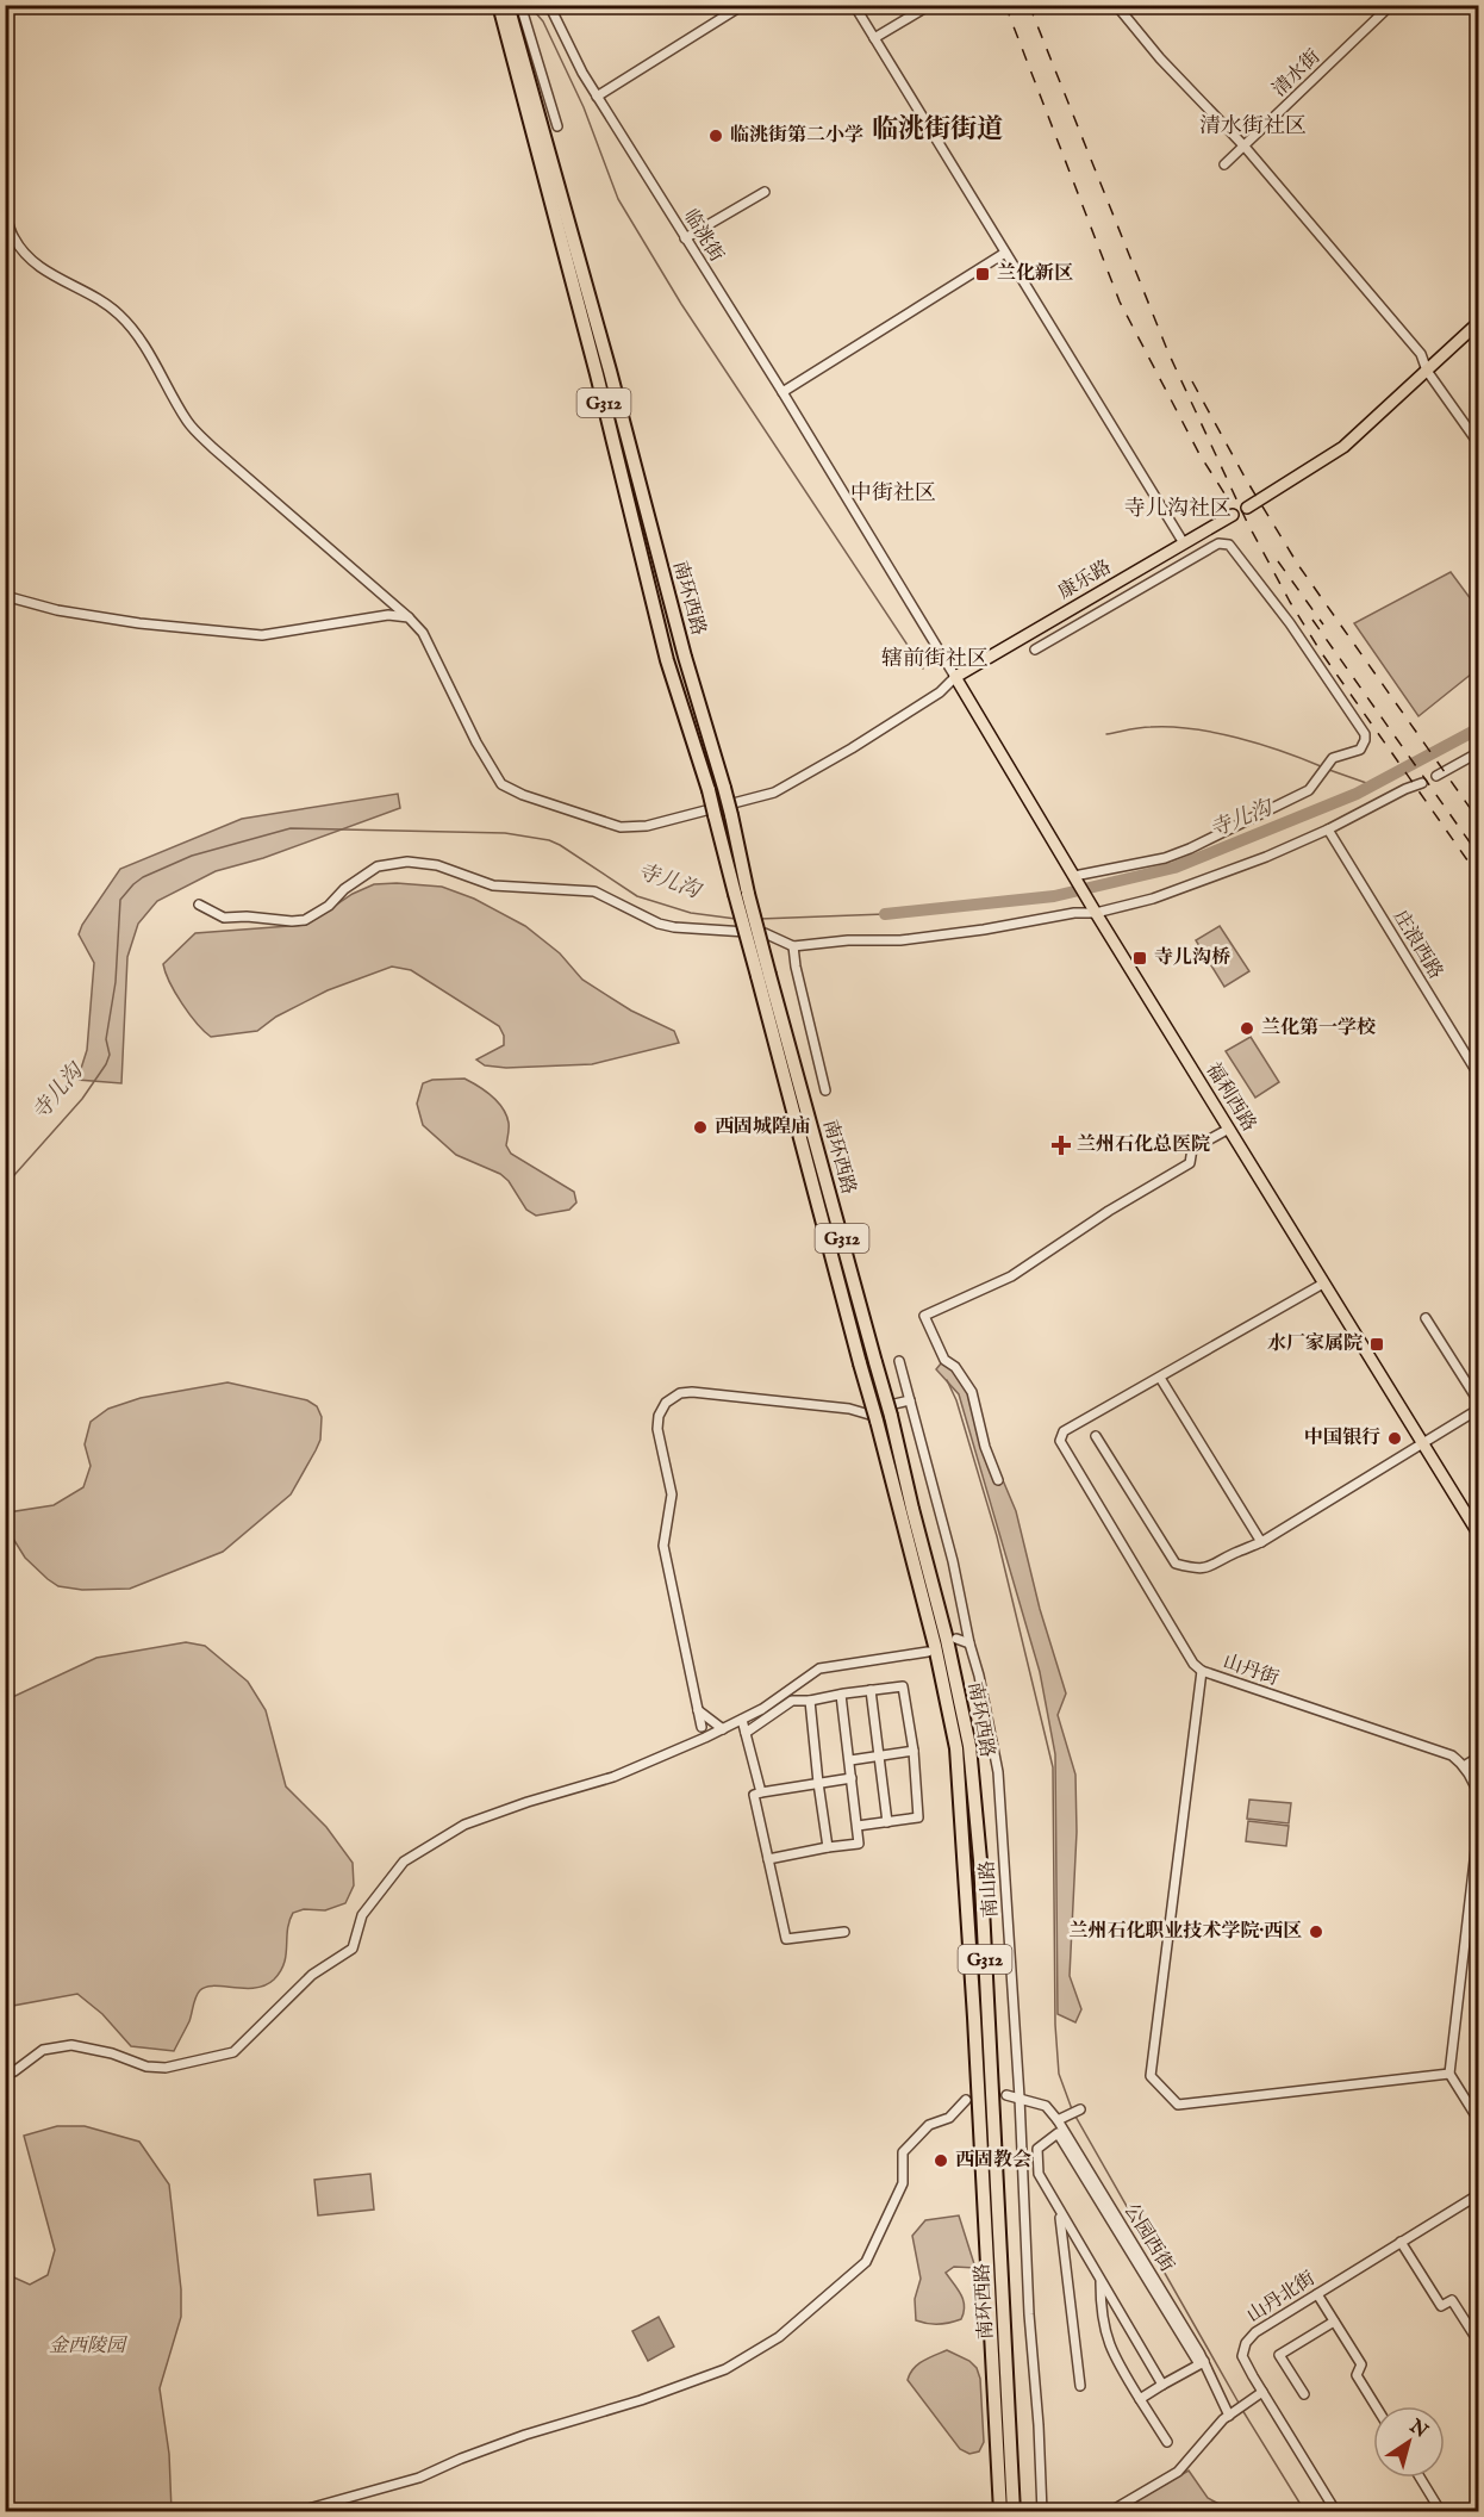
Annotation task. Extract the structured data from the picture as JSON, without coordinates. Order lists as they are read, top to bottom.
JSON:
{
  "streets": {
    "highway": ["G312", "南环西路"],
    "main road": ["康乐路", "福利西路"],
    "street": [
      "清水街",
      "临洮街",
      "庄浪西路",
      "山丹街",
      "南山路",
      "公园西街",
      "山丹北街"
    ]
  },
  "crossings": [
    ["临洮街", "康乐路"],
    ["临洮街", "福利西路"],
    ["康乐路", "福利西路"],
    ["南山路", "公园西街"]
  ],
  "districts": [
    "清水街社区",
    "临洮街街道",
    "中街社区",
    "寺儿沟社区",
    "辖前街社区"
  ],
  "water": ["寺儿沟"],
  "parks": ["金西陵园"],
  "places": {
    "other": [
      "临洮街第二小学",
      "兰化第一学校",
      "西固城隍庙",
      "中国银行",
      "兰州石化职业技术学院·西区",
      "西固教会"
    ],
    "transit": ["兰化新区", "寺儿沟桥", "水厂家属院"],
    "health": ["兰州石化总医院"]
  },
  "north": "top right"
}
